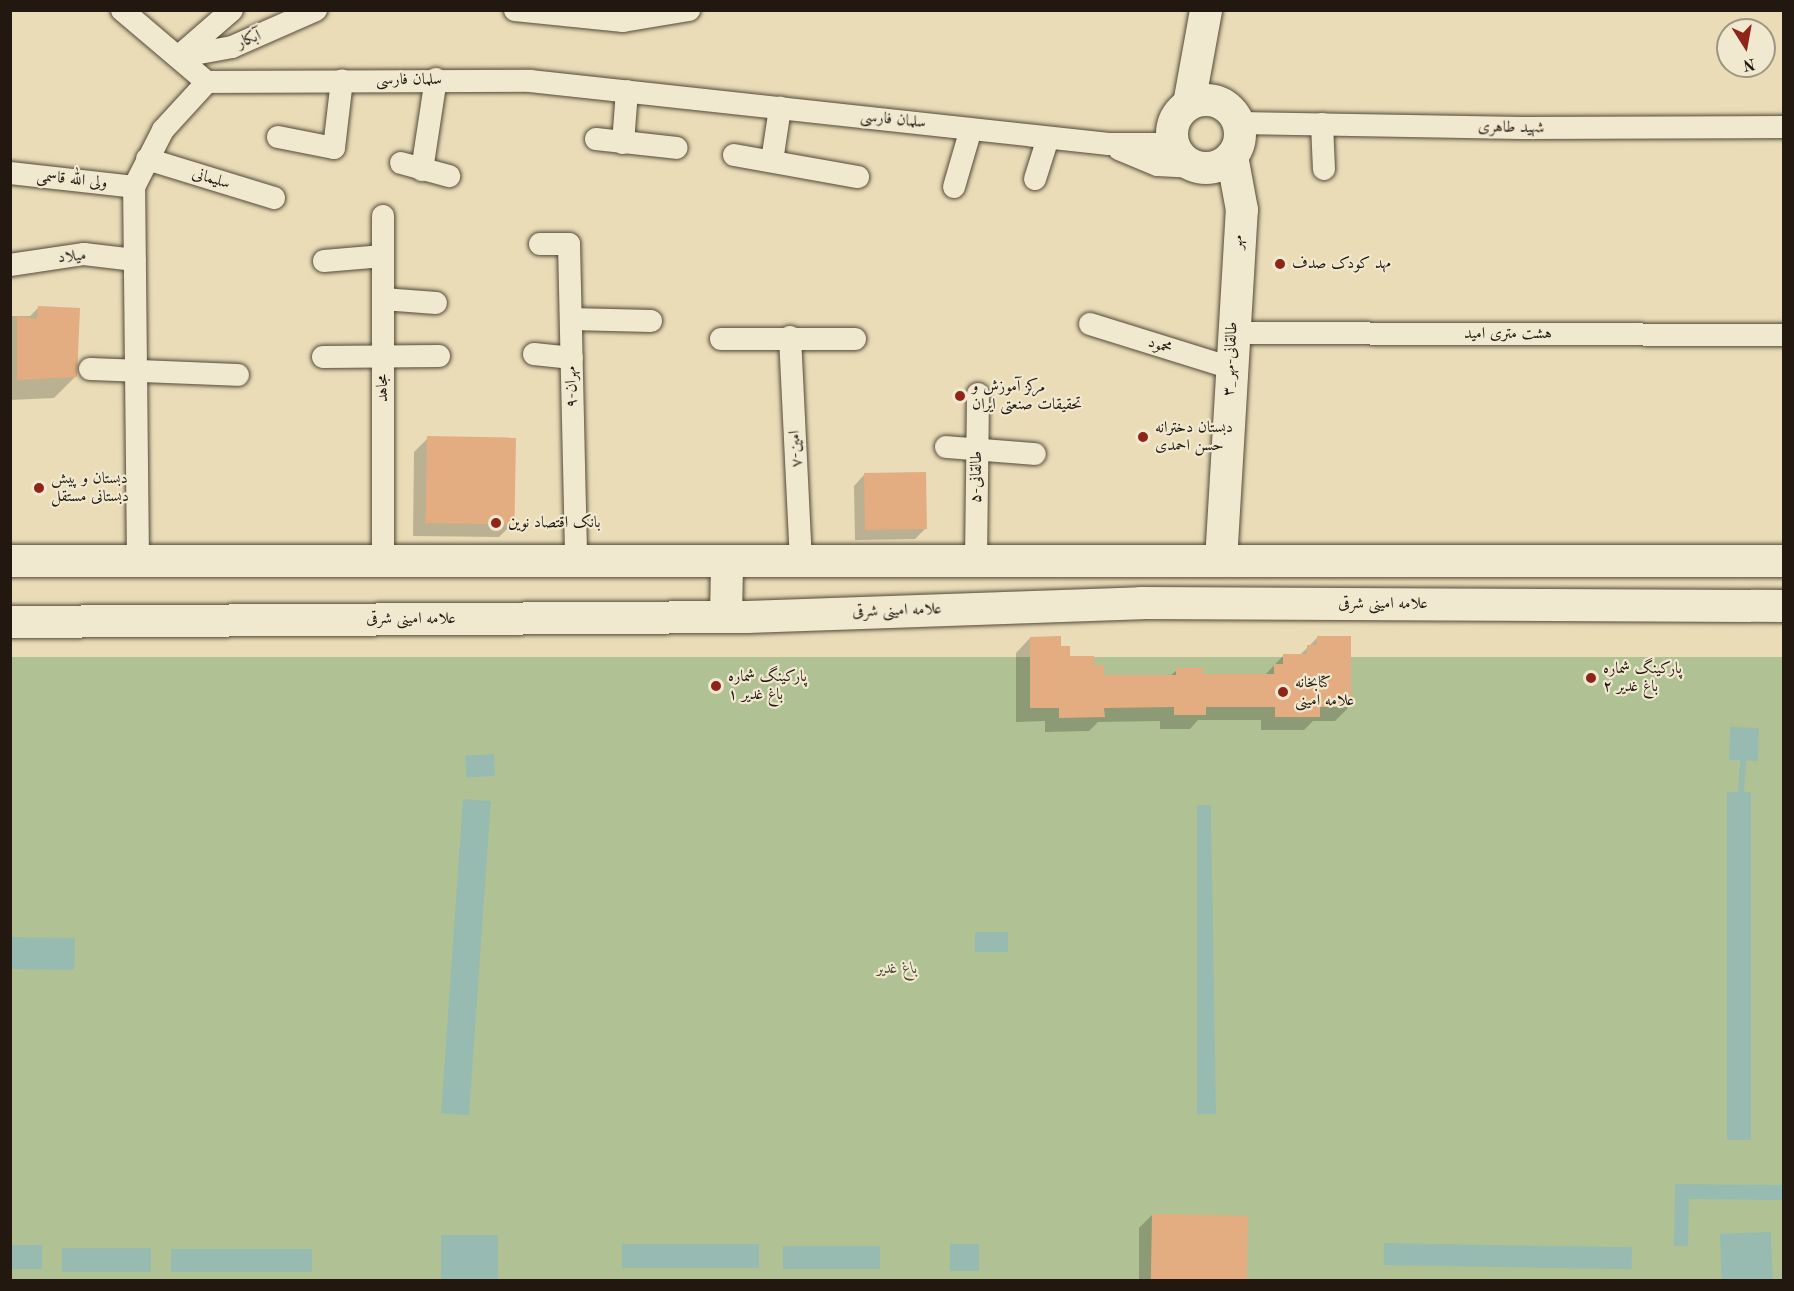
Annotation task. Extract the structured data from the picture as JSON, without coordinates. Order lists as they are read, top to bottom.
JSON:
{
  "streets": {
    "main road": ["مهر", "۳_طالقانی-مهر", "علامه امینی شرقی"],
    "street": [
      "آبکار",
      "سلمان فارسی",
      "شهید طاهری",
      "سلیمانی",
      "ولی الله قاسمی",
      "میلاد",
      "هشت متری امید",
      "محمود",
      "۹-مهران",
      "مجاهد",
      "۷-امین",
      "۵-طالقانی"
    ]
  },
  "crossings": [
    ["سلمان فارسی", "شهید طاهری"],
    ["سلمان فارسی", "مهر"],
    ["شهید طاهری", "مهر"],
    ["مهر", "۳_طالقانی-مهر"],
    ["هشت متری امید", "۳_طالقانی-مهر"],
    ["محمود", "۳_طالقانی-مهر"]
  ],
  "parks": ["باغ غدیر"],
  "places": [
    "مهد کودک صدف",
    "مرکز آموزش و تحقیقات صنعتی ایران",
    "دبستان دخترانه حسن احمدی",
    "دبستان و پیش دبستانی مستقل",
    "بانک اقتصاد نوین",
    "پارکینگ شماره ۲ باغ غدیر",
    "پارکینگ شماره ۱ باغ غدیر",
    "کتابخانه علامه امینی"
  ],
  "north": "bottom"
}
